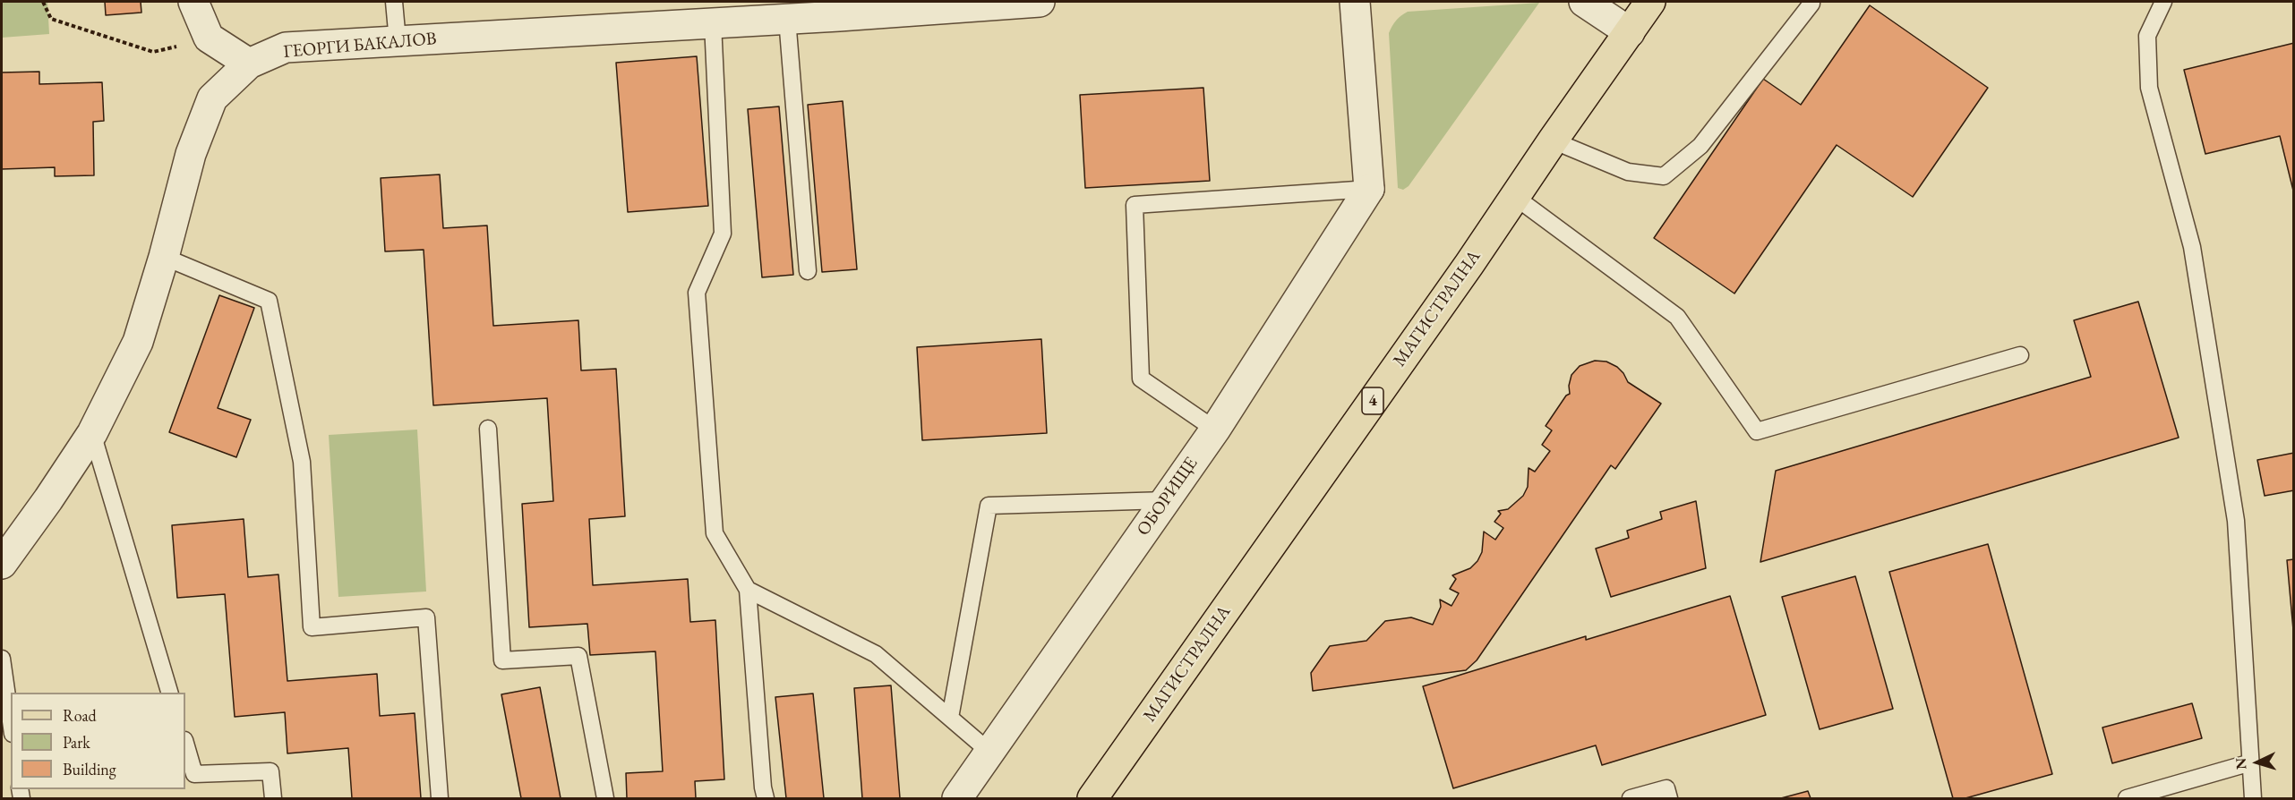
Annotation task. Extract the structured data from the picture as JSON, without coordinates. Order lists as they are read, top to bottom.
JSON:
{
  "streets": {
    "main road": ["МАГИСТРАЛНА", "4"],
    "street": ["ГЕОРГИ БАКАЛОВ", "ОБОРИЩЕ"]
  },
  "legend": ["Road", "Park", "Building"],
  "north": "left"
}
